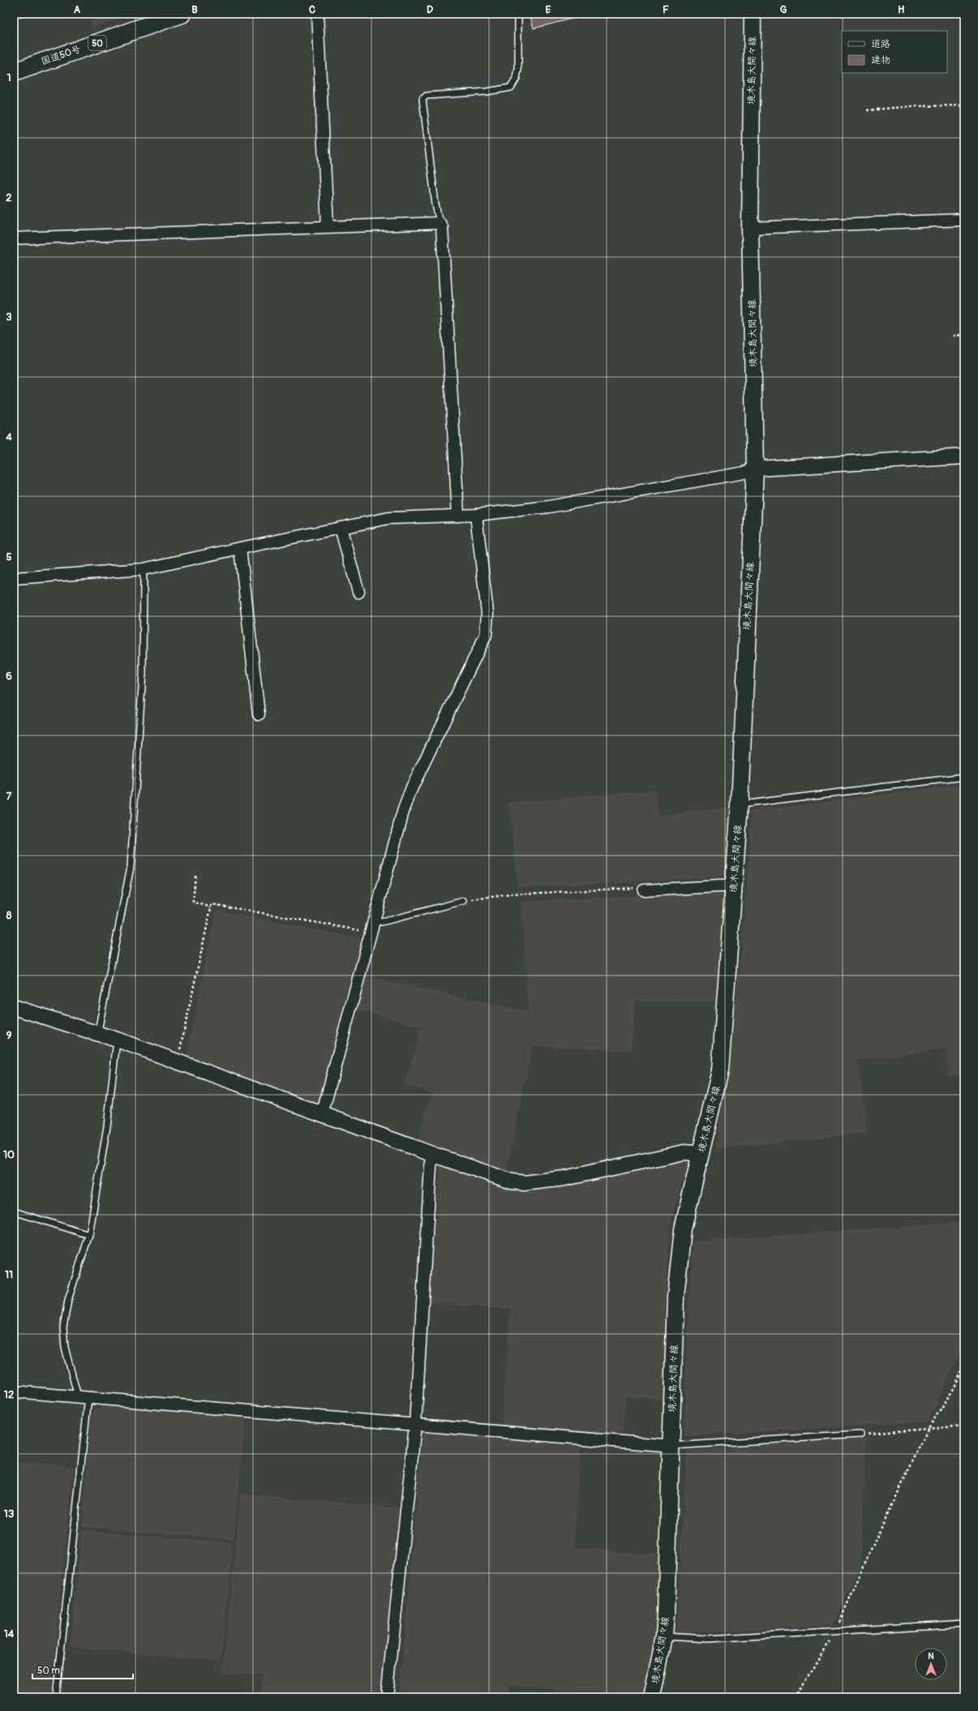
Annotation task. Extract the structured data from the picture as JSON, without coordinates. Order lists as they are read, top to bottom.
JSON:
{
  "streets": {
    "highway": ["50", "国道50号"],
    "main road": ["境木島大間々線"]
  },
  "legend": ["道路", "建物"],
  "scale_bar": "50 m",
  "north": "top",
  "grid": {
    "columns": [
      "A",
      "B",
      "C",
      "D",
      "E",
      "F",
      "G",
      "H"
    ],
    "rows": [
      "1",
      "2",
      "3",
      "4",
      "5",
      "6",
      "7",
      "8",
      "9",
      "10",
      "11",
      "12",
      "13",
      "14"
    ]
  }
}
